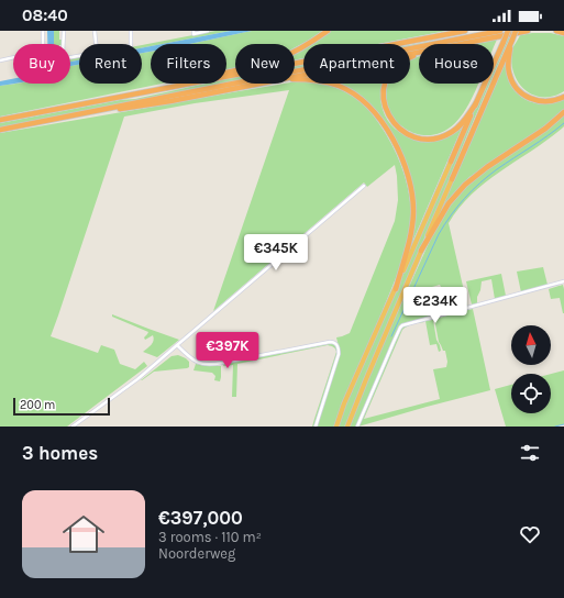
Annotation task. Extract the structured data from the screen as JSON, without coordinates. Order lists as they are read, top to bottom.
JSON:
{
  "scale_bar": "200 m",
  "north": "top",
  "page": {
    "status": "08:40",
    "chip": [
      "Buy",
      "Rent",
      "Filters",
      "New",
      "Apartment",
      "House"
    ],
    "price": ["€345K", "€234K", "€397K"],
    "scale": "200 m",
    "heading": "3 homes",
    "list": [
      {
        "name": "€397,000",
        "note": "3 rooms · 110 m² · Noorderweg"
      }
    ]
  }
}
